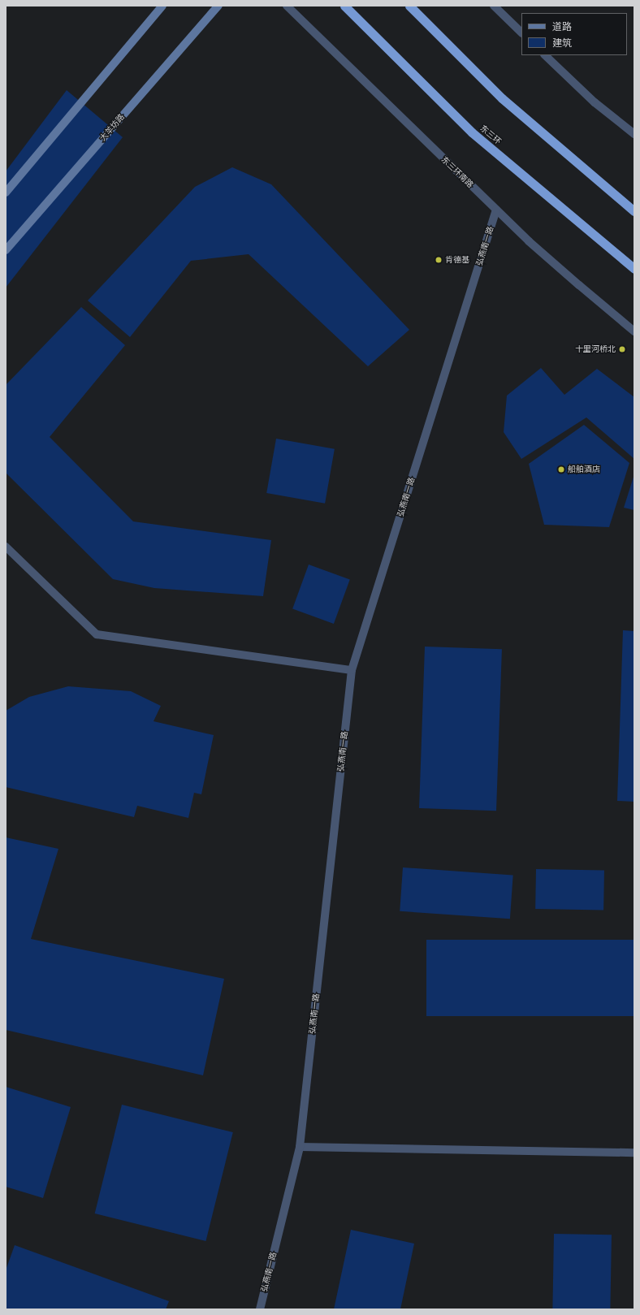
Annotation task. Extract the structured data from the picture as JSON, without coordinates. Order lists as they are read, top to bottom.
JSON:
{
  "streets": {
    "highway": ["东三环"],
    "main road": ["大羊坊路"],
    "street": ["东三环南路", "弘燕南一路"]
  },
  "crossings": [
    ["东三环南路", "弘燕南一路"]
  ],
  "places": ["肯德基", "十里河桥北", "船舶酒店"],
  "legend": ["道路", "建筑"]
}
